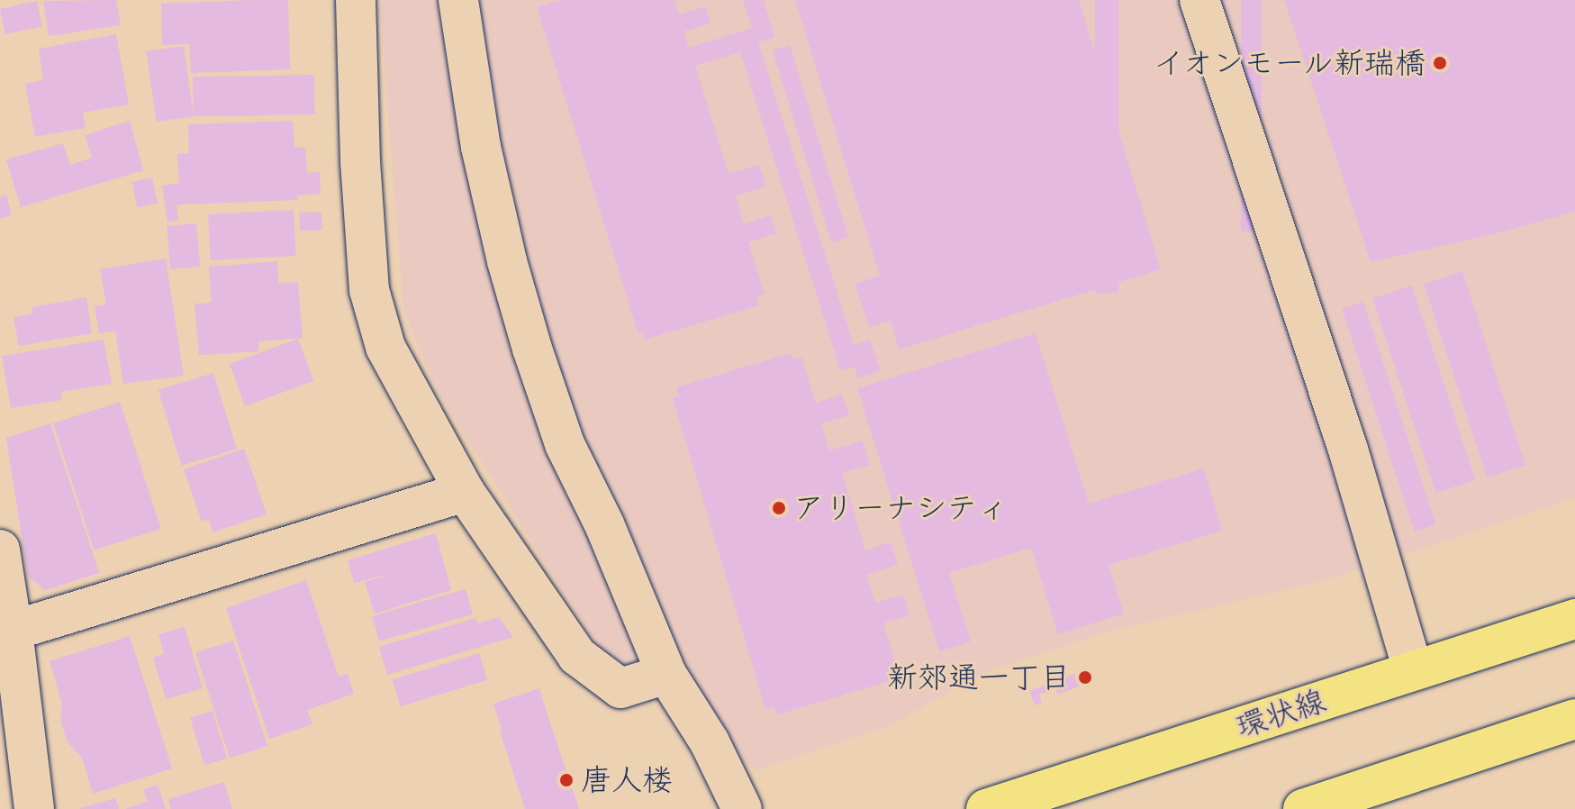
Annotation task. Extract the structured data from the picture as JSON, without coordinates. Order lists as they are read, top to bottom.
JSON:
{
  "streets": {
    "main road": ["環状線"]
  },
  "places": [
    "イオンモール新瑞橋",
    "アリーナシティ",
    "新郊通一丁目",
    "唐人楼"
  ]
}
